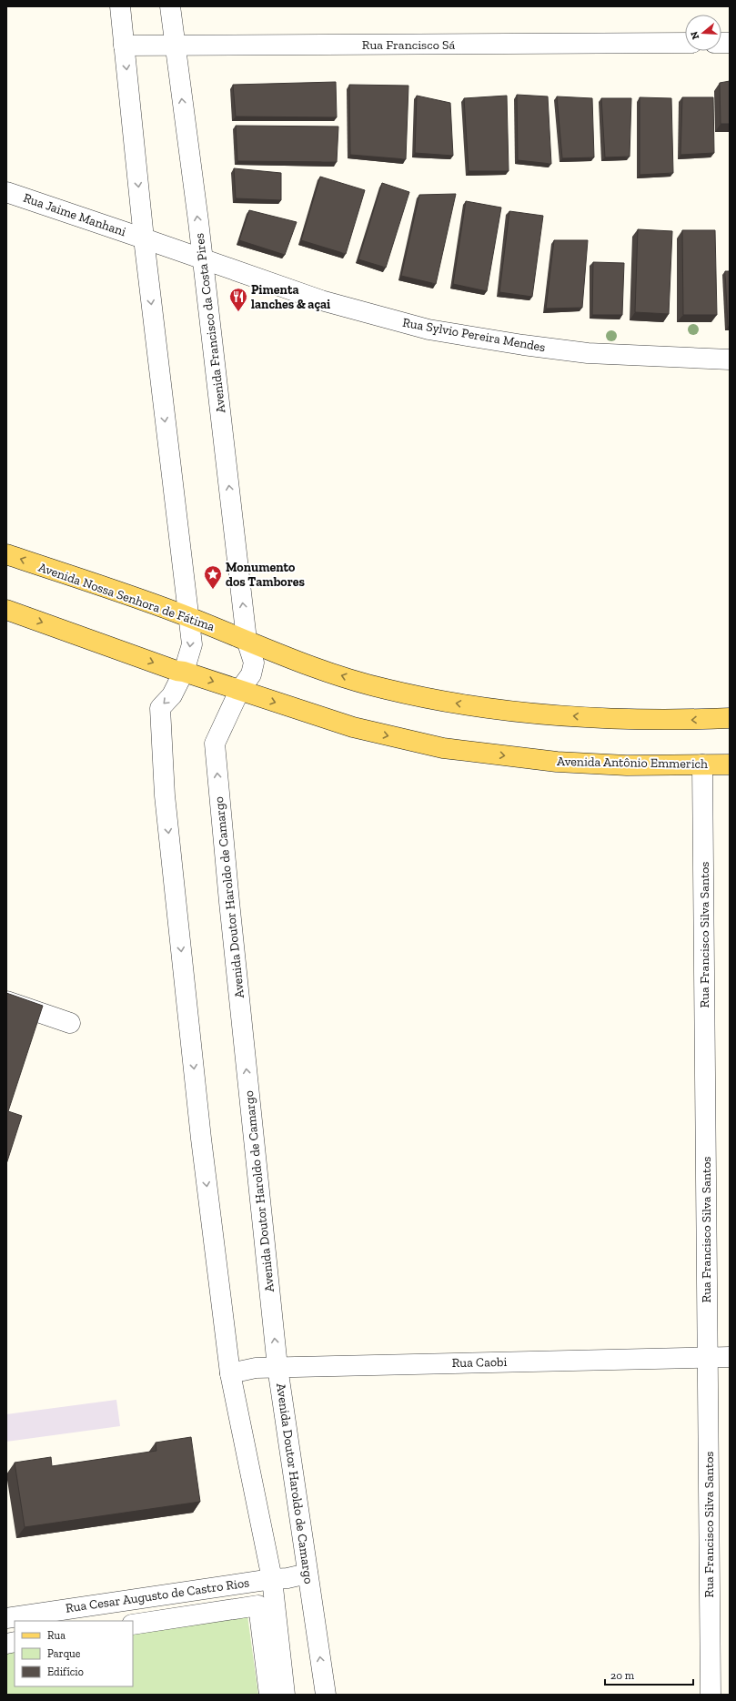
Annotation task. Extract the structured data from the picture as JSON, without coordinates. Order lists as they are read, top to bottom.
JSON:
{
  "streets": {
    "main road": ["Avenida Nossa Senhora de Fátima", "Avenida Antônio Emmerich"],
    "street": [
      "Rua Francisco Sá",
      "Rua Jaime Manhani",
      "Avenida Francisco da Costa Pires",
      "Rua Sylvio Pereira Mendes",
      "Avenida Doutor Haroldo de Camargo",
      "Rua Francisco Silva Santos",
      "Rua Caobi",
      "Rua Cesar Augusto de Castro Rios"
    ]
  },
  "crossings": [
    ["Rua Francisco Sá", "Avenida Francisco da Costa Pires"],
    ["Rua Jaime Manhani", "Rua Sylvio Pereira Mendes"],
    ["Avenida Francisco da Costa Pires", "Rua Sylvio Pereira Mendes"],
    ["Avenida Francisco da Costa Pires", "Avenida Nossa Senhora de Fátima"],
    ["Avenida Francisco da Costa Pires", "Avenida Antônio Emmerich"],
    ["Avenida Francisco da Costa Pires", "Avenida Doutor Haroldo de Camargo"],
    ["Avenida Antônio Emmerich", "Avenida Doutor Haroldo de Camargo"],
    ["Avenida Antônio Emmerich", "Rua Francisco Silva Santos"],
    ["Avenida Doutor Haroldo de Camargo", "Rua Caobi"],
    ["Avenida Doutor Haroldo de Camargo", "Rua Cesar Augusto de Castro Rios"],
    ["Rua Francisco Silva Santos", "Rua Caobi"]
  ],
  "places": {
    "restaurant": ["Pimenta lanches & açai"],
    "place": ["Monumento dos Tambores"]
  },
  "legend": ["Rua", "Parque", "Edifício"],
  "scale_bar": "20 m",
  "north": "left"
}
